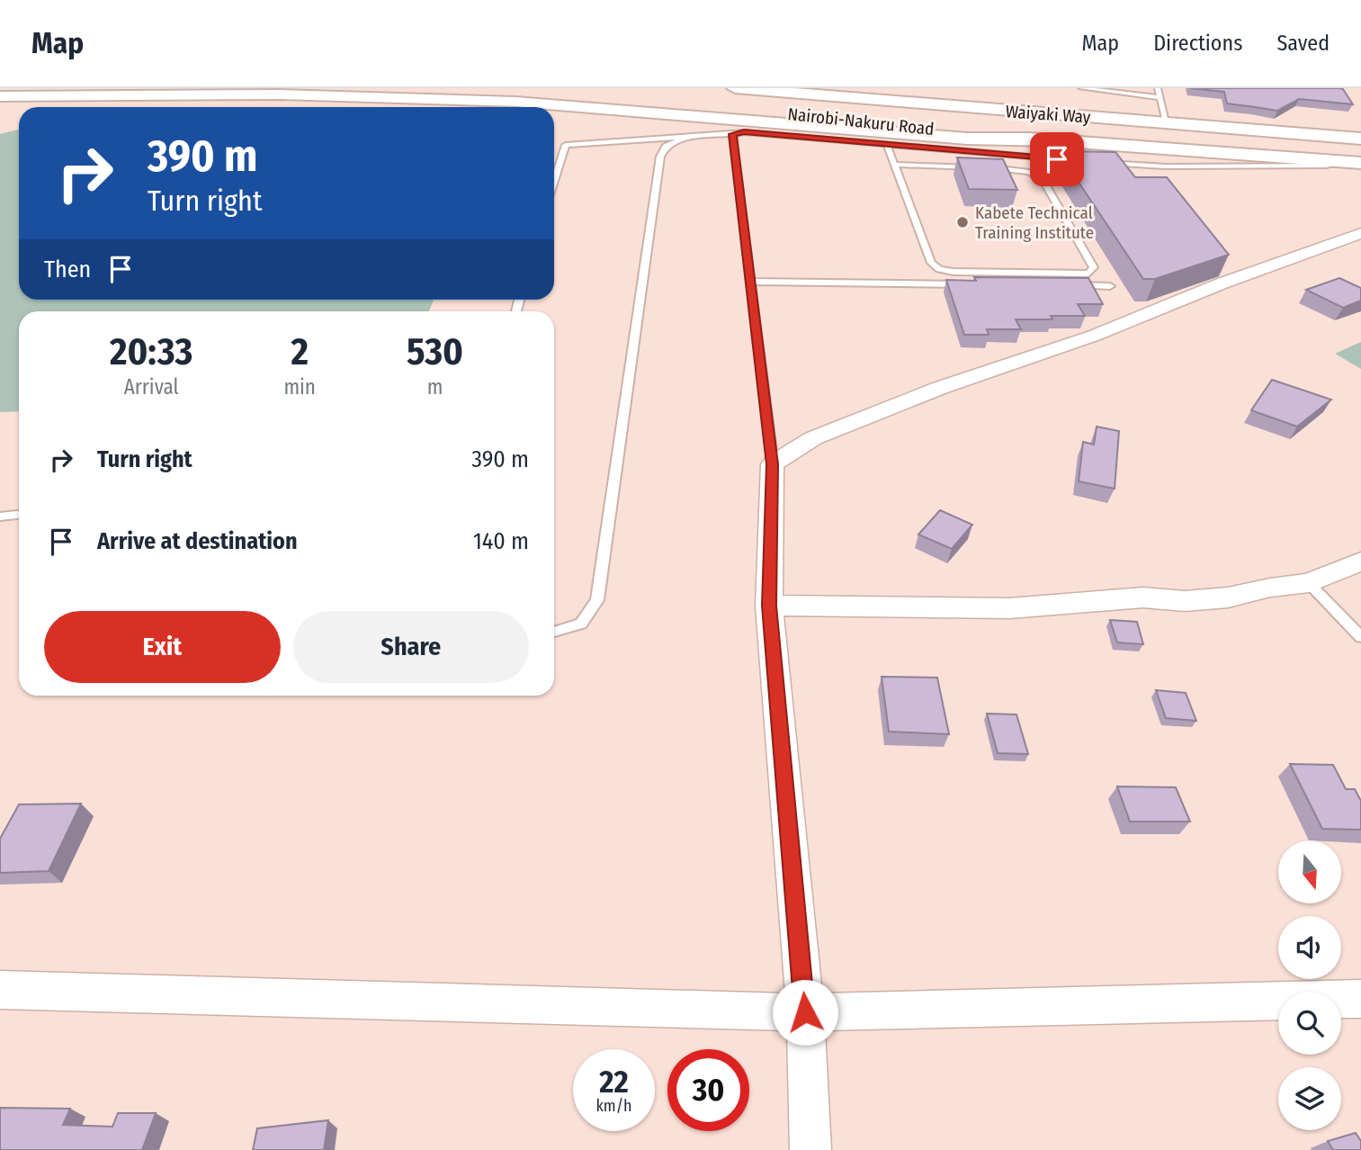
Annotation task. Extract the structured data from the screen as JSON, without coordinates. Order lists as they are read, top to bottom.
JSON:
{
  "streets": {
    "highway": ["Waiyaki Way", "Nairobi-Nakuru Road"]
  },
  "places": ["Kabete Technical Training Institute"],
  "north": "bottom",
  "page": {
    "header": "Map",
    "nav": ["Map", "Directions", "Saved"],
    "turn": ["390 m", "Turn right"],
    "then": "Then",
    "eta": [
      "20:33",
      "Arrival",
      "2",
      "min",
      "530",
      "m"
    ],
    "list": [
      {
        "name": "Turn right",
        "value": "390 m"
      },
      {
        "name": "Arrive at destination",
        "value": "140 m"
      }
    ],
    "buttons": ["Exit", "Share"],
    "speed": "22 km/h",
    "limit": "30"
  }
}
